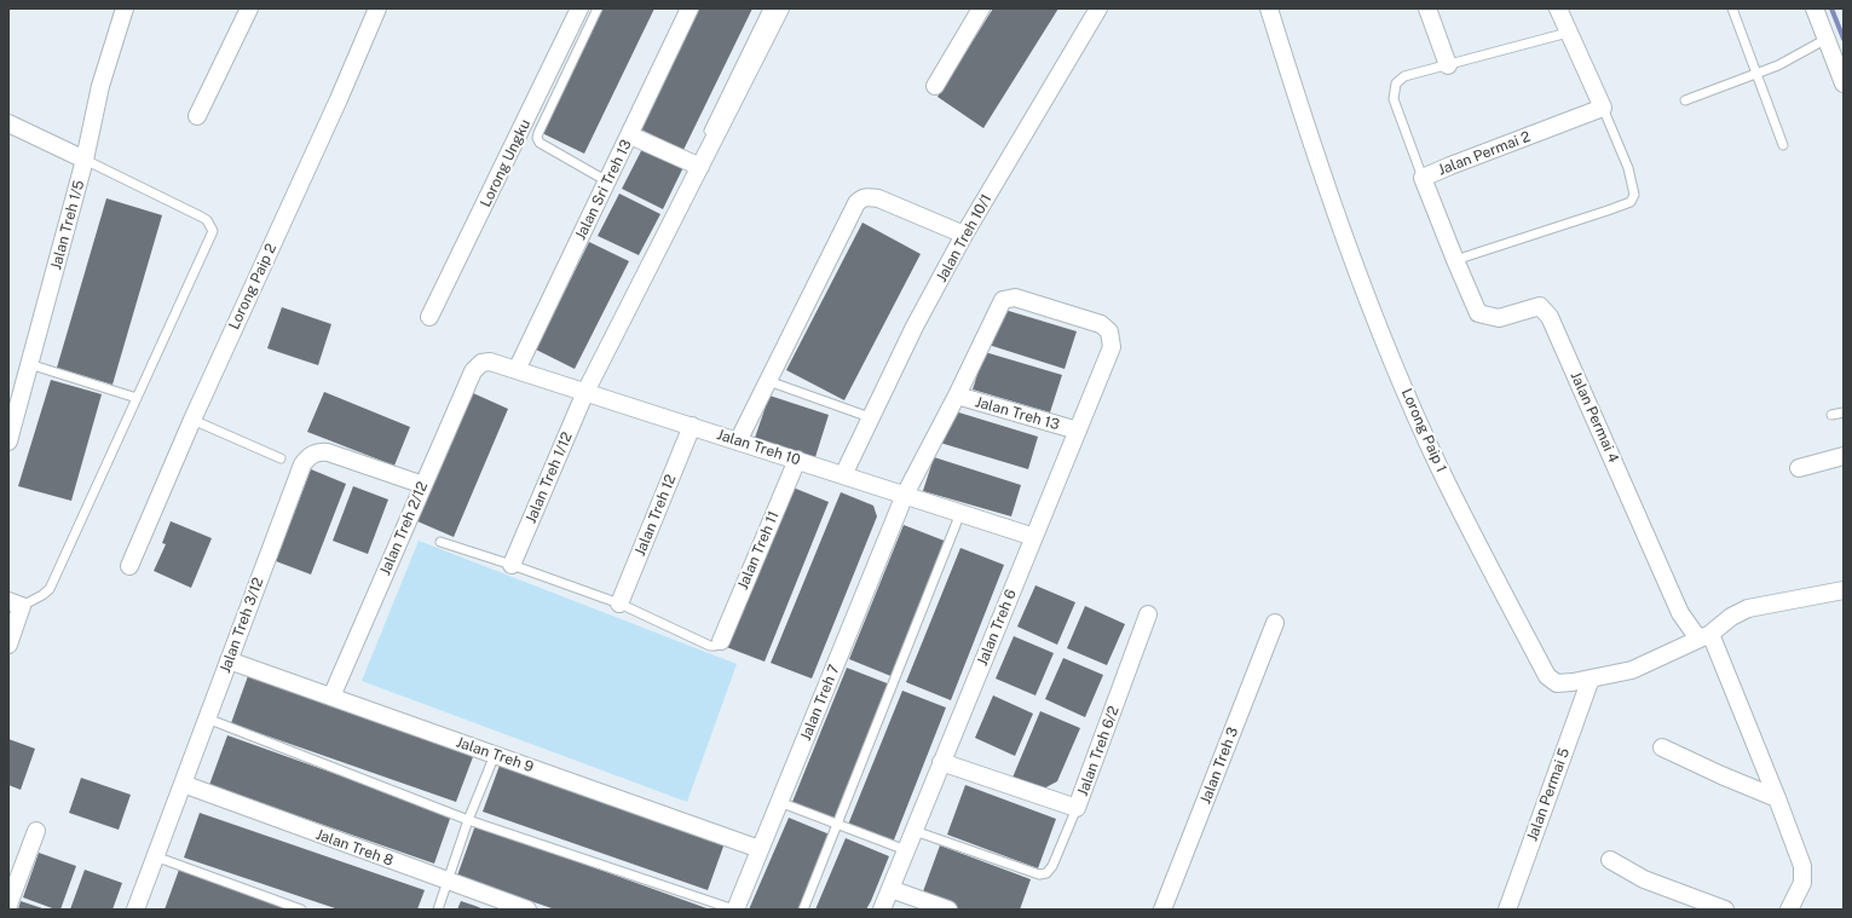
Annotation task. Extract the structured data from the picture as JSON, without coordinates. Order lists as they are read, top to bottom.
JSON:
{
  "streets": {
    "street": [
      "Jalan Permai 2",
      "Lorong Ungku",
      "Jalan Sri Treh 13",
      "Jalan Treh 1/5",
      "Jalan Treh 10/1",
      "Lorong Paip 2",
      "Jalan Treh 13",
      "Jalan Permai 4",
      "Lorong Paip 1",
      "Jalan Treh 10",
      "Jalan Treh 1/12",
      "Jalan Treh 12",
      "Jalan Treh 2/12",
      "Jalan Treh 11",
      "Jalan Treh 3/12",
      "Jalan Treh 6",
      "Jalan Treh 7",
      "Jalan Treh 6/2",
      "Jalan Treh 9",
      "Jalan Treh 3",
      "Jalan Permai 5",
      "Jalan Treh 8"
    ]
  },
  "crossings": [
    ["Jalan Permai 2", "Jalan Permai 4"],
    ["Jalan Sri Treh 13", "Jalan Treh 10"],
    ["Jalan Treh 10/1", "Jalan Treh 10"],
    ["Jalan Treh 13", "Jalan Treh 6"],
    ["Jalan Treh 13", "Jalan Treh 7"],
    ["Jalan Permai 4", "Lorong Paip 1"],
    ["Lorong Paip 1", "Jalan Permai 5"],
    ["Jalan Treh 10", "Jalan Treh 1/12"],
    ["Jalan Treh 10", "Jalan Treh 12"],
    ["Jalan Treh 10", "Jalan Treh 2/12"],
    ["Jalan Treh 10", "Jalan Treh 11"],
    ["Jalan Treh 10", "Jalan Treh 6"],
    ["Jalan Treh 10", "Jalan Treh 7"],
    ["Jalan Treh 2/12", "Jalan Treh 3/12"],
    ["Jalan Treh 2/12", "Jalan Treh 9"],
    ["Jalan Treh 3/12", "Jalan Treh 9"],
    ["Jalan Treh 3/12", "Jalan Treh 8"],
    ["Jalan Treh 6", "Jalan Treh 7"],
    ["Jalan Treh 6", "Jalan Treh 6/2"],
    ["Jalan Treh 7", "Jalan Treh 9"]
  ]
}
